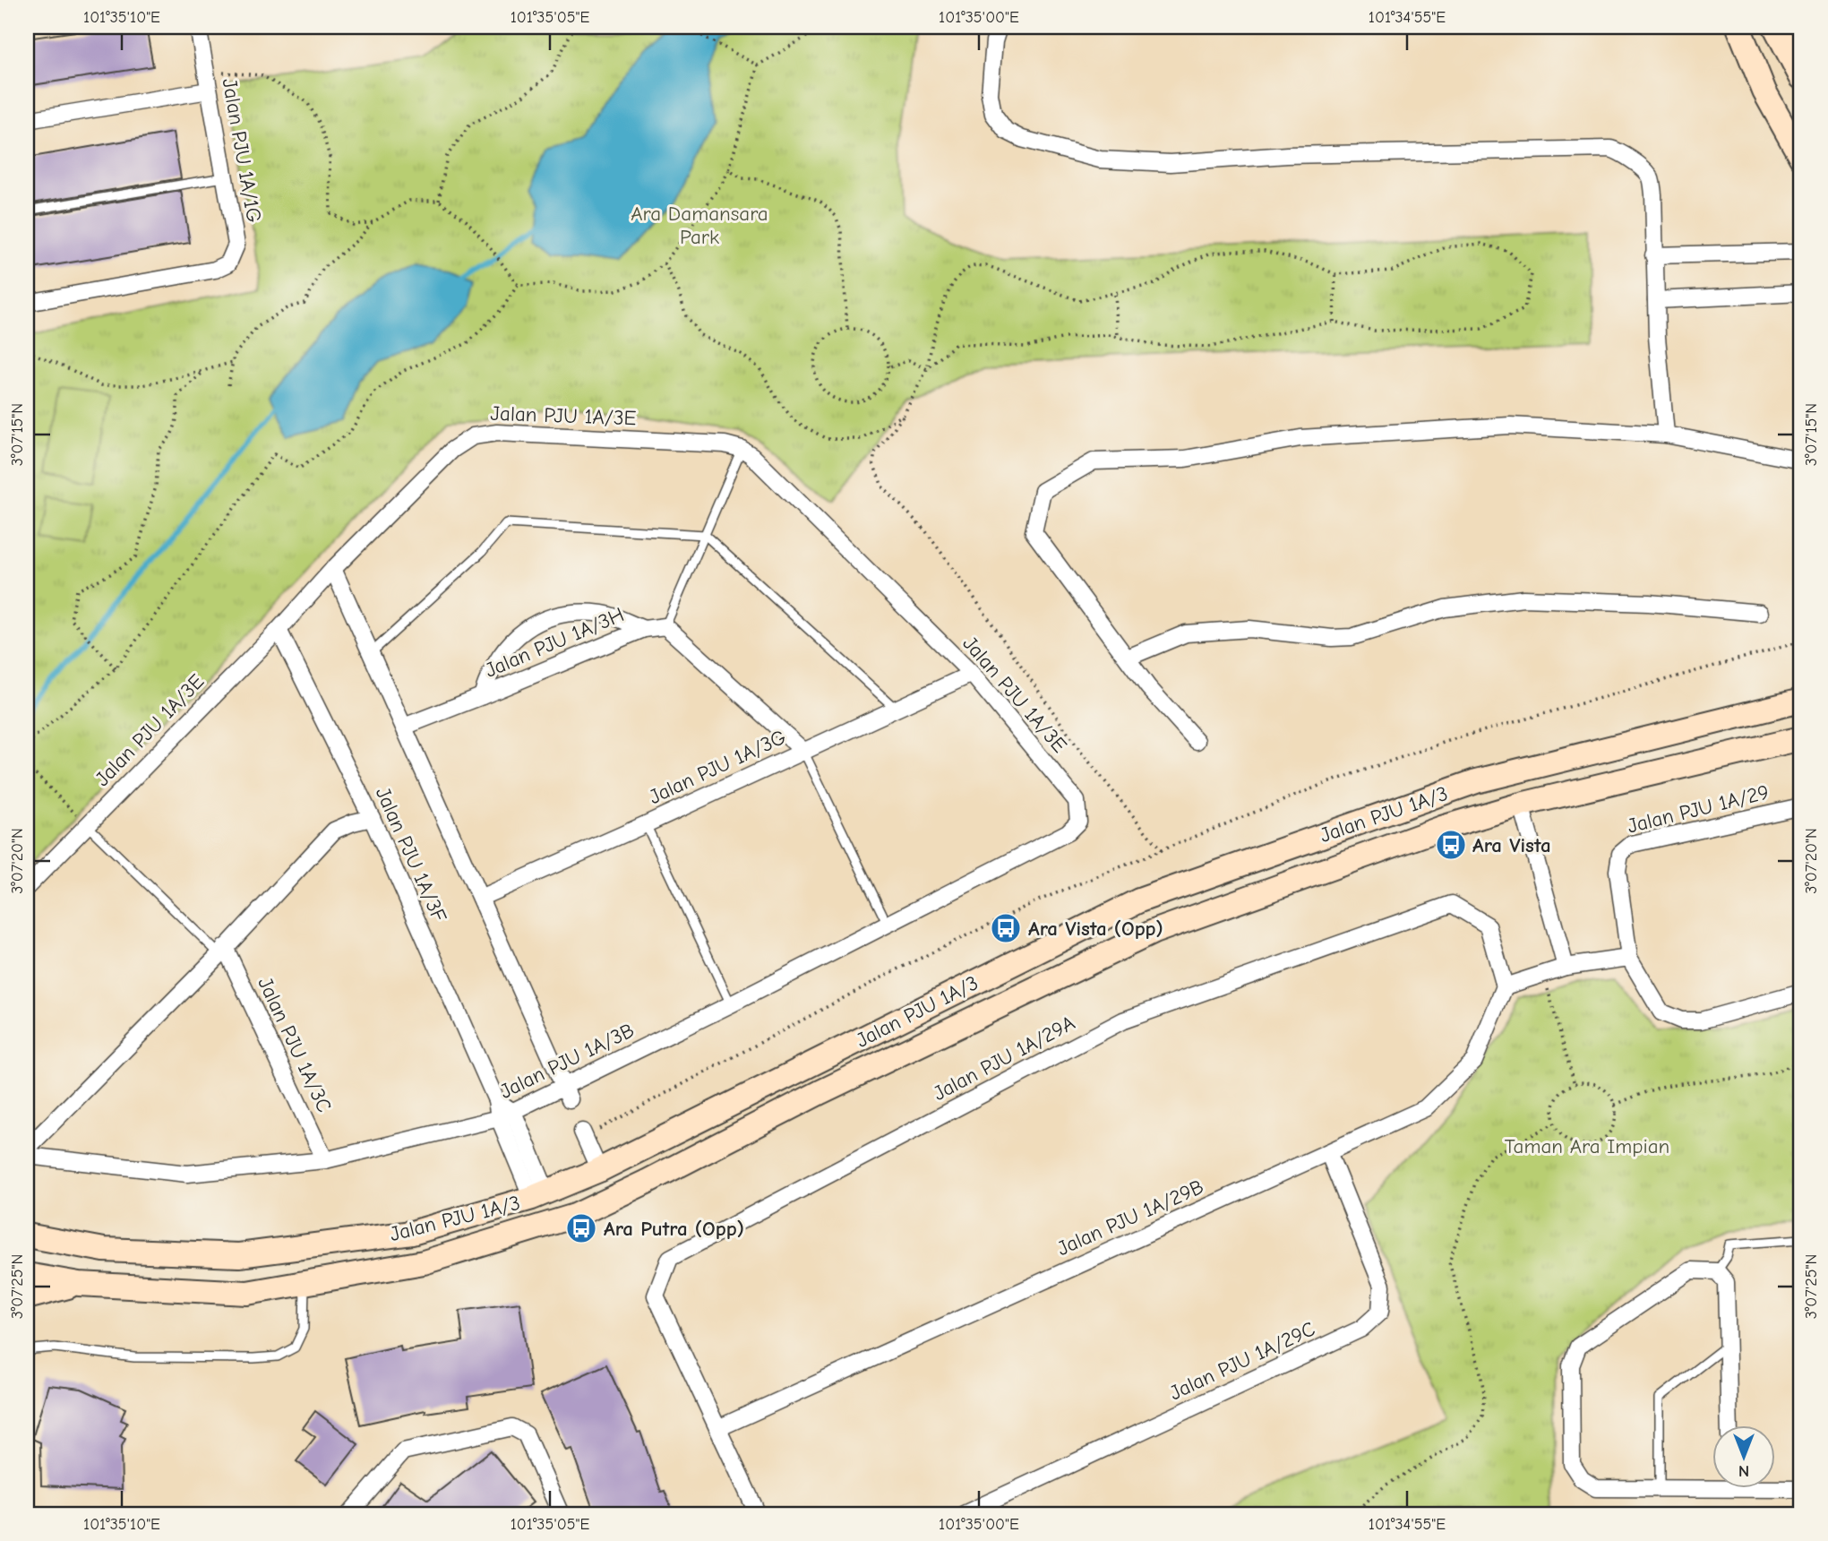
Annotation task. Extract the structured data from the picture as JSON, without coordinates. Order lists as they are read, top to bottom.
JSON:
{
  "streets": {
    "street": [
      "Jalan PJU 1A/1G",
      "Jalan PJU 1A/3E",
      "Jalan PJU 1A/3H",
      "Jalan PJU 1A/3G",
      "Jalan PJU 1A/29",
      "Jalan PJU 1A/3",
      "Jalan PJU 1A/3F",
      "Jalan PJU 1A/3C",
      "Jalan PJU 1A/29A",
      "Jalan PJU 1A/3B",
      "Jalan PJU 1A/29B",
      "Jalan PJU 1A/29C"
    ]
  },
  "crossings": [
    ["Jalan PJU 1A/3E", "Jalan PJU 1A/3G"],
    ["Jalan PJU 1A/3E", "Jalan PJU 1A/3F"],
    ["Jalan PJU 1A/3E", "Jalan PJU 1A/3B"],
    ["Jalan PJU 1A/3", "Jalan PJU 1A/3F"],
    ["Jalan PJU 1A/3F", "Jalan PJU 1A/3B"],
    ["Jalan PJU 1A/3C", "Jalan PJU 1A/3B"],
    ["Jalan PJU 1A/29A", "Jalan PJU 1A/29B"],
    ["Jalan PJU 1A/29B", "Jalan PJU 1A/29C"]
  ],
  "parks": ["Ara Damansara Park", "Taman Ara Impian"],
  "places": {
    "bus stop": ["Ara Vista", "Ara Vista (Opp)", "Ara Putra (Opp)"]
  },
  "north": "bottom",
  "coordinates": [
    "101°35'10\"E",
    "101°35'05\"E",
    "101°35'00\"E",
    "101°34'55\"E",
    "3°07'15\"N",
    "3°07'20\"N",
    "3°07'25\"N"
  ]
}
